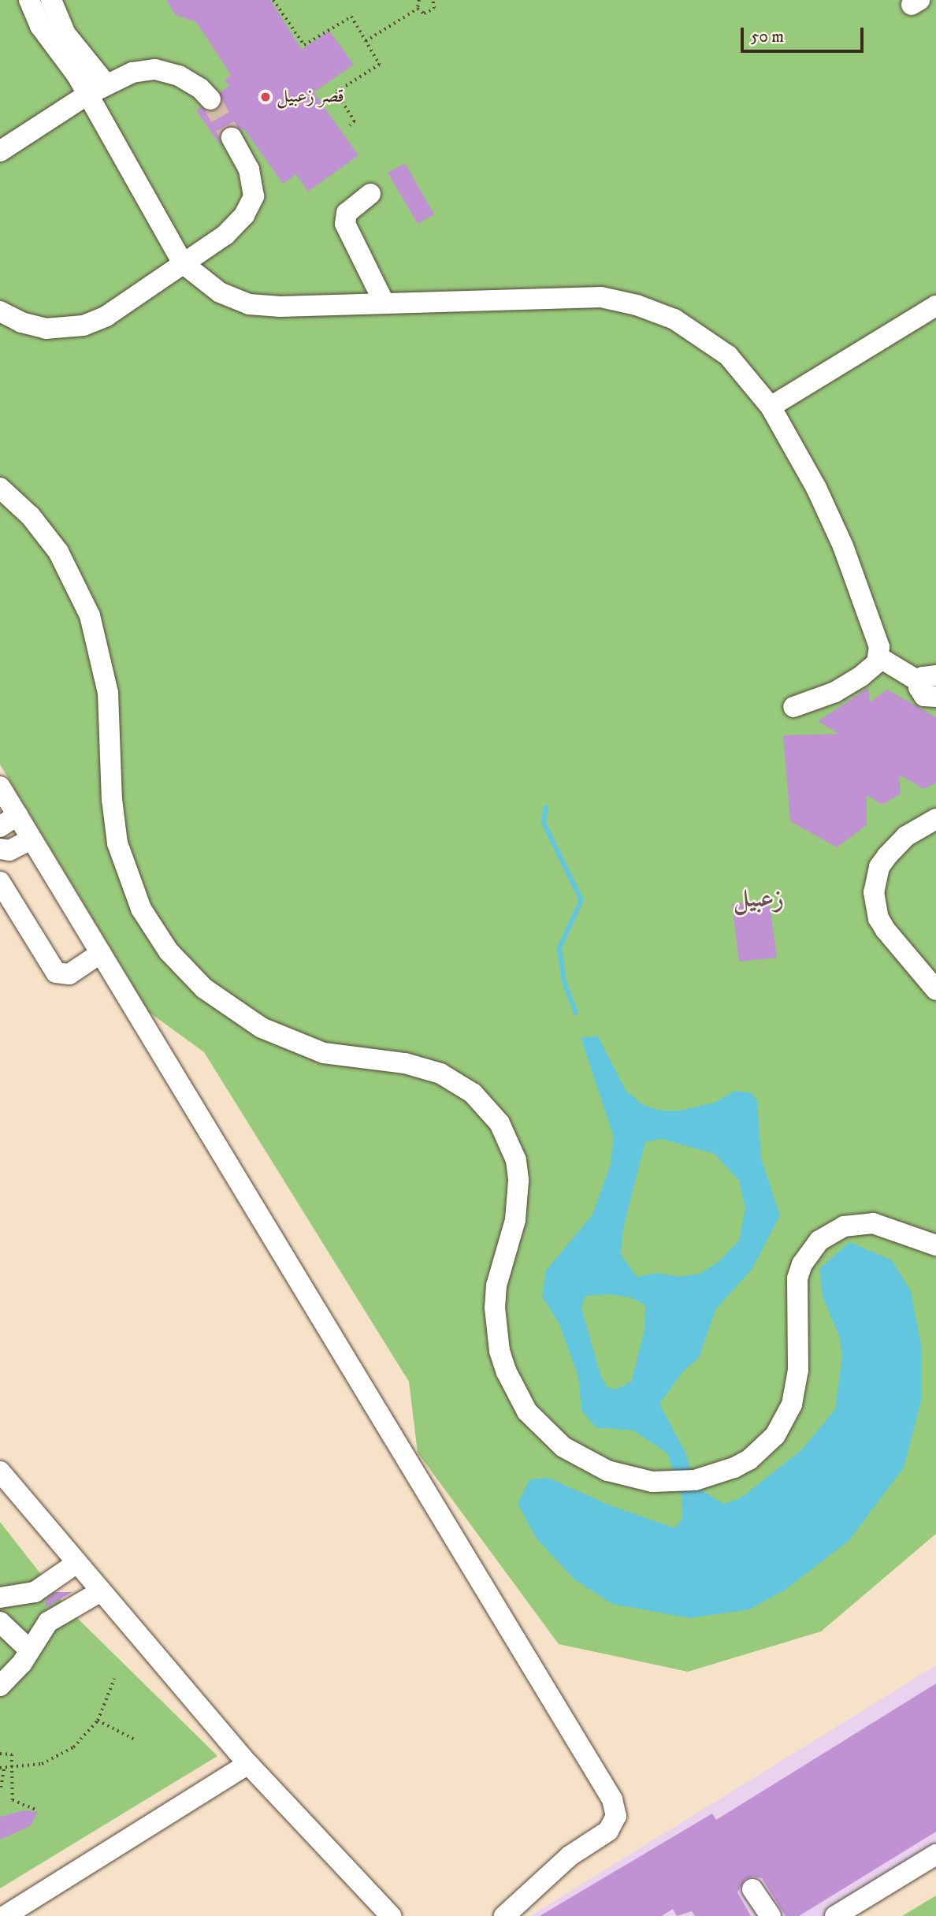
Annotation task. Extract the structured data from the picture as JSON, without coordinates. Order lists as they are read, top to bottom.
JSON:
{
  "districts": ["زعبيل"],
  "places": ["قصر زعبيل"],
  "scale_bar": "50 m"
}
